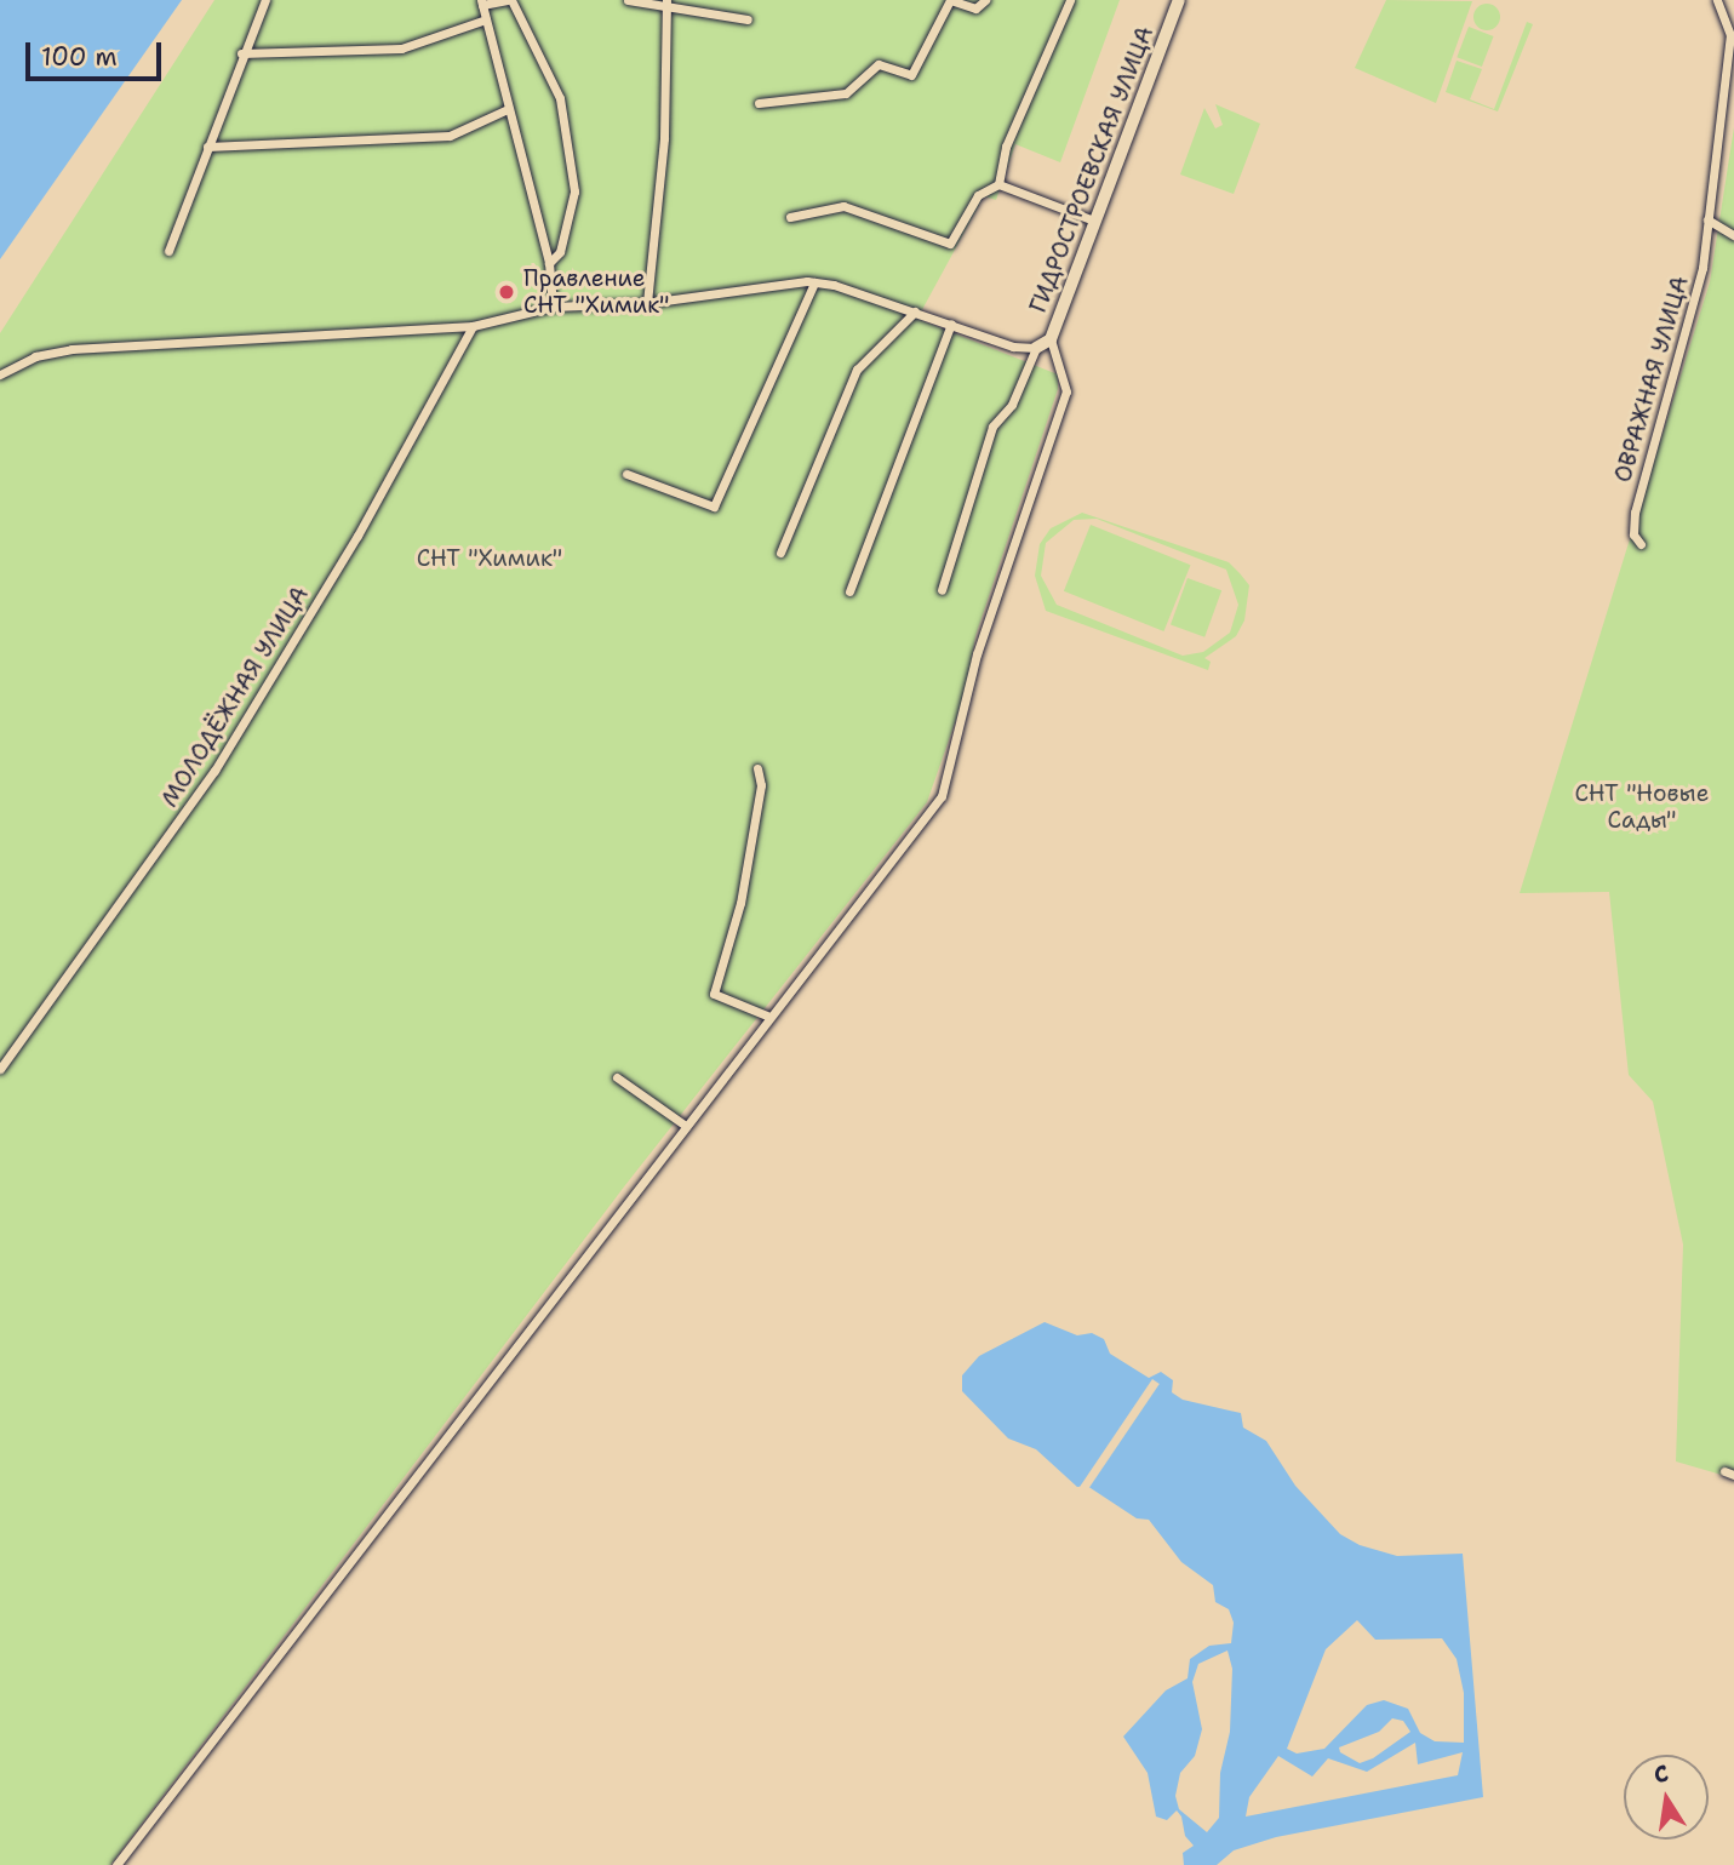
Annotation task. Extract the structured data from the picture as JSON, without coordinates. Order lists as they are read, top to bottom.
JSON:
{
  "streets": {
    "street": ["ГИДРОСТРОЕВСКАЯ УЛИЦА", "ОВРАЖНАЯ УЛИЦА", "МОЛОДЁЖНАЯ УЛИЦА"]
  },
  "parks": ["СНТ \"Химик\"", "СНТ \"Новые Сады\""],
  "places": ["Правление СНТ \"Химик\""],
  "scale_bar": "100 m",
  "north": "top"
}
